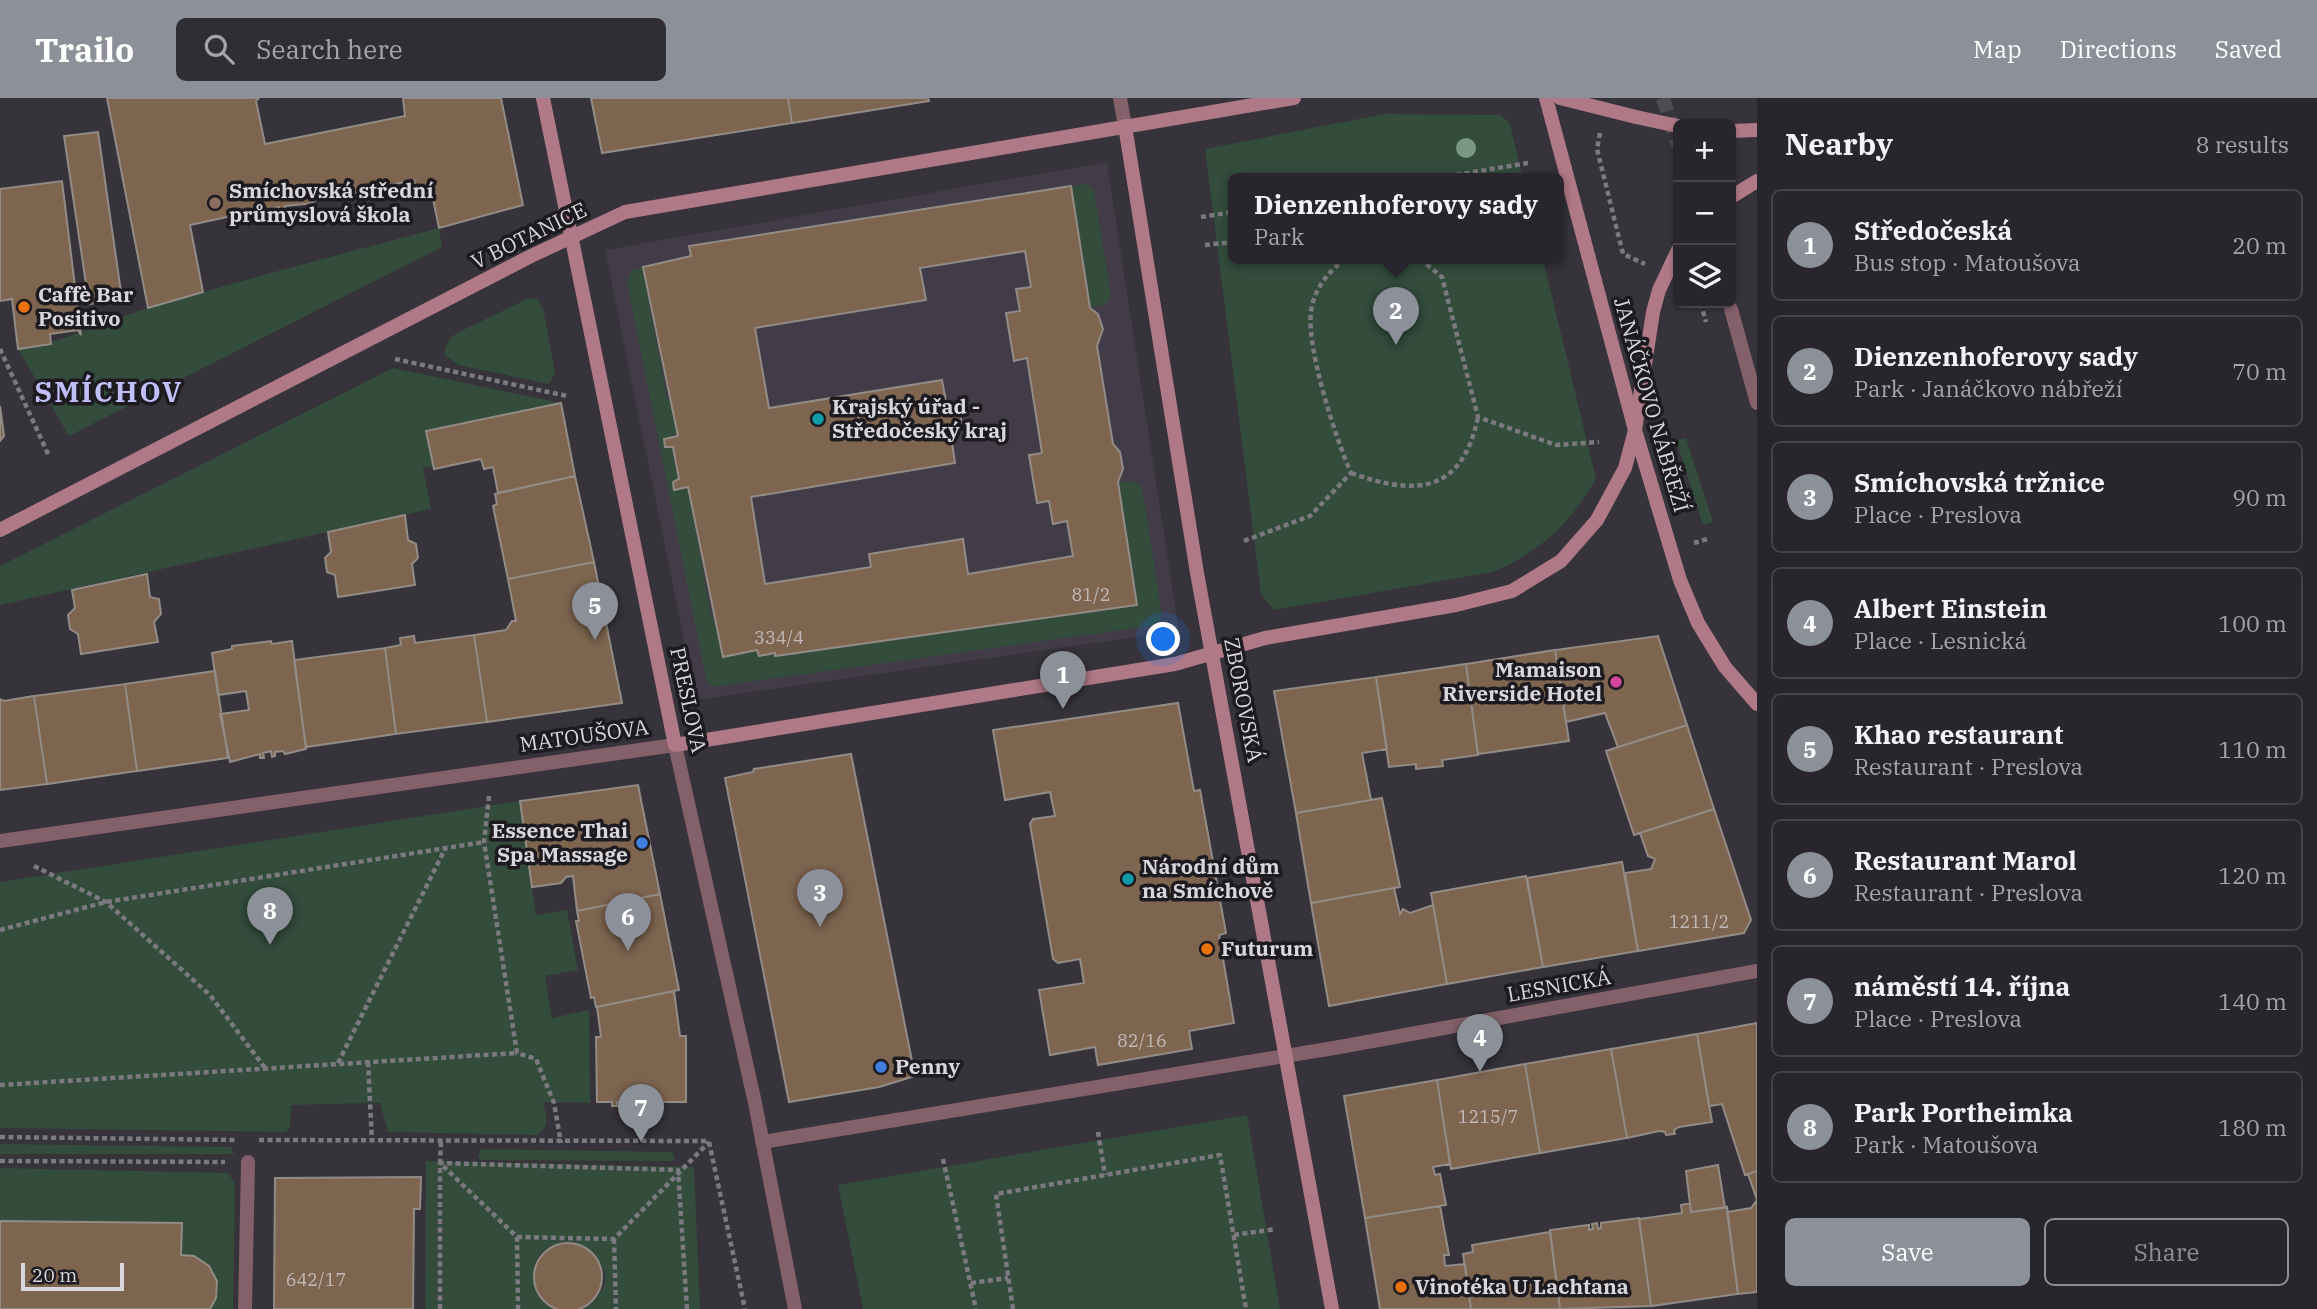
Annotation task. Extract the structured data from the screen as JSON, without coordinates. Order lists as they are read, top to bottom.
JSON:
{
  "streets": {
    "main road": [
      "V BOTANICE",
      "JANÁČKOVO NÁBŘEŽÍ",
      "PRESLOVA",
      "ZBOROVSKÁ",
      "MATOUŠOVA"
    ],
    "street": ["LESNICKÁ"]
  },
  "crossings": [
    ["V BOTANICE", "PRESLOVA"],
    ["V BOTANICE", "ZBOROVSKÁ"],
    ["JANÁČKOVO NÁBŘEŽÍ", "MATOUŠOVA"],
    ["PRESLOVA", "MATOUŠOVA"],
    ["PRESLOVA", "LESNICKÁ"],
    ["ZBOROVSKÁ", "MATOUŠOVA"],
    ["ZBOROVSKÁ", "LESNICKÁ"]
  ],
  "districts": ["SMÍCHOV"],
  "places": [
    "Smíchovská střední průmyslová škola",
    "Caffè Bar Positivo",
    "Krajský úřad - Středočeský kraj",
    "Mamaison Riverside Hotel",
    "Essence Thai Spa Massage",
    "Národní dům na Smíchově",
    "Futurum",
    "Penny",
    "Vinotéka U Lachtana"
  ],
  "house_numbers": [
    "81/2",
    "334/4",
    "1211/2",
    "82/16",
    "1215/7",
    "642/17"
  ],
  "scale_bar": "20 m",
  "page": {
    "header": "Trailo",
    "search": "Search here",
    "nav": ["Map", "Directions", "Saved"],
    "heading": ["Nearby", "8 results"],
    "map_buttons": ["+", "−"],
    "popup": ["Dienzenhoferovy sady", "Park"],
    "list": [
      {
        "mark": "1",
        "name": "Středočeská",
        "note": "Bus stop · Matoušova",
        "value": "20 m"
      },
      {
        "mark": "2",
        "name": "Dienzenhoferovy sady",
        "note": "Park · Janáčkovo nábřeží",
        "value": "70 m"
      },
      {
        "mark": "3",
        "name": "Smíchovská tržnice",
        "note": "Place · Preslova",
        "value": "90 m"
      },
      {
        "mark": "4",
        "name": "Albert Einstein",
        "note": "Place · Lesnická",
        "value": "100 m"
      },
      {
        "mark": "5",
        "name": "Khao restaurant",
        "note": "Restaurant · Preslova",
        "value": "110 m"
      },
      {
        "mark": "6",
        "name": "Restaurant Marol",
        "note": "Restaurant · Preslova",
        "value": "120 m"
      },
      {
        "mark": "7",
        "name": "náměstí 14. října",
        "note": "Place · Preslova",
        "value": "140 m"
      },
      {
        "mark": "8",
        "name": "Park Portheimka",
        "note": "Park · Matoušova",
        "value": "180 m"
      }
    ],
    "pins": [
      "2",
      "5",
      "1",
      "3",
      "8",
      "6",
      "4",
      "7"
    ],
    "buttons": ["Save", "Share"],
    "scale": "20 m"
  }
}
